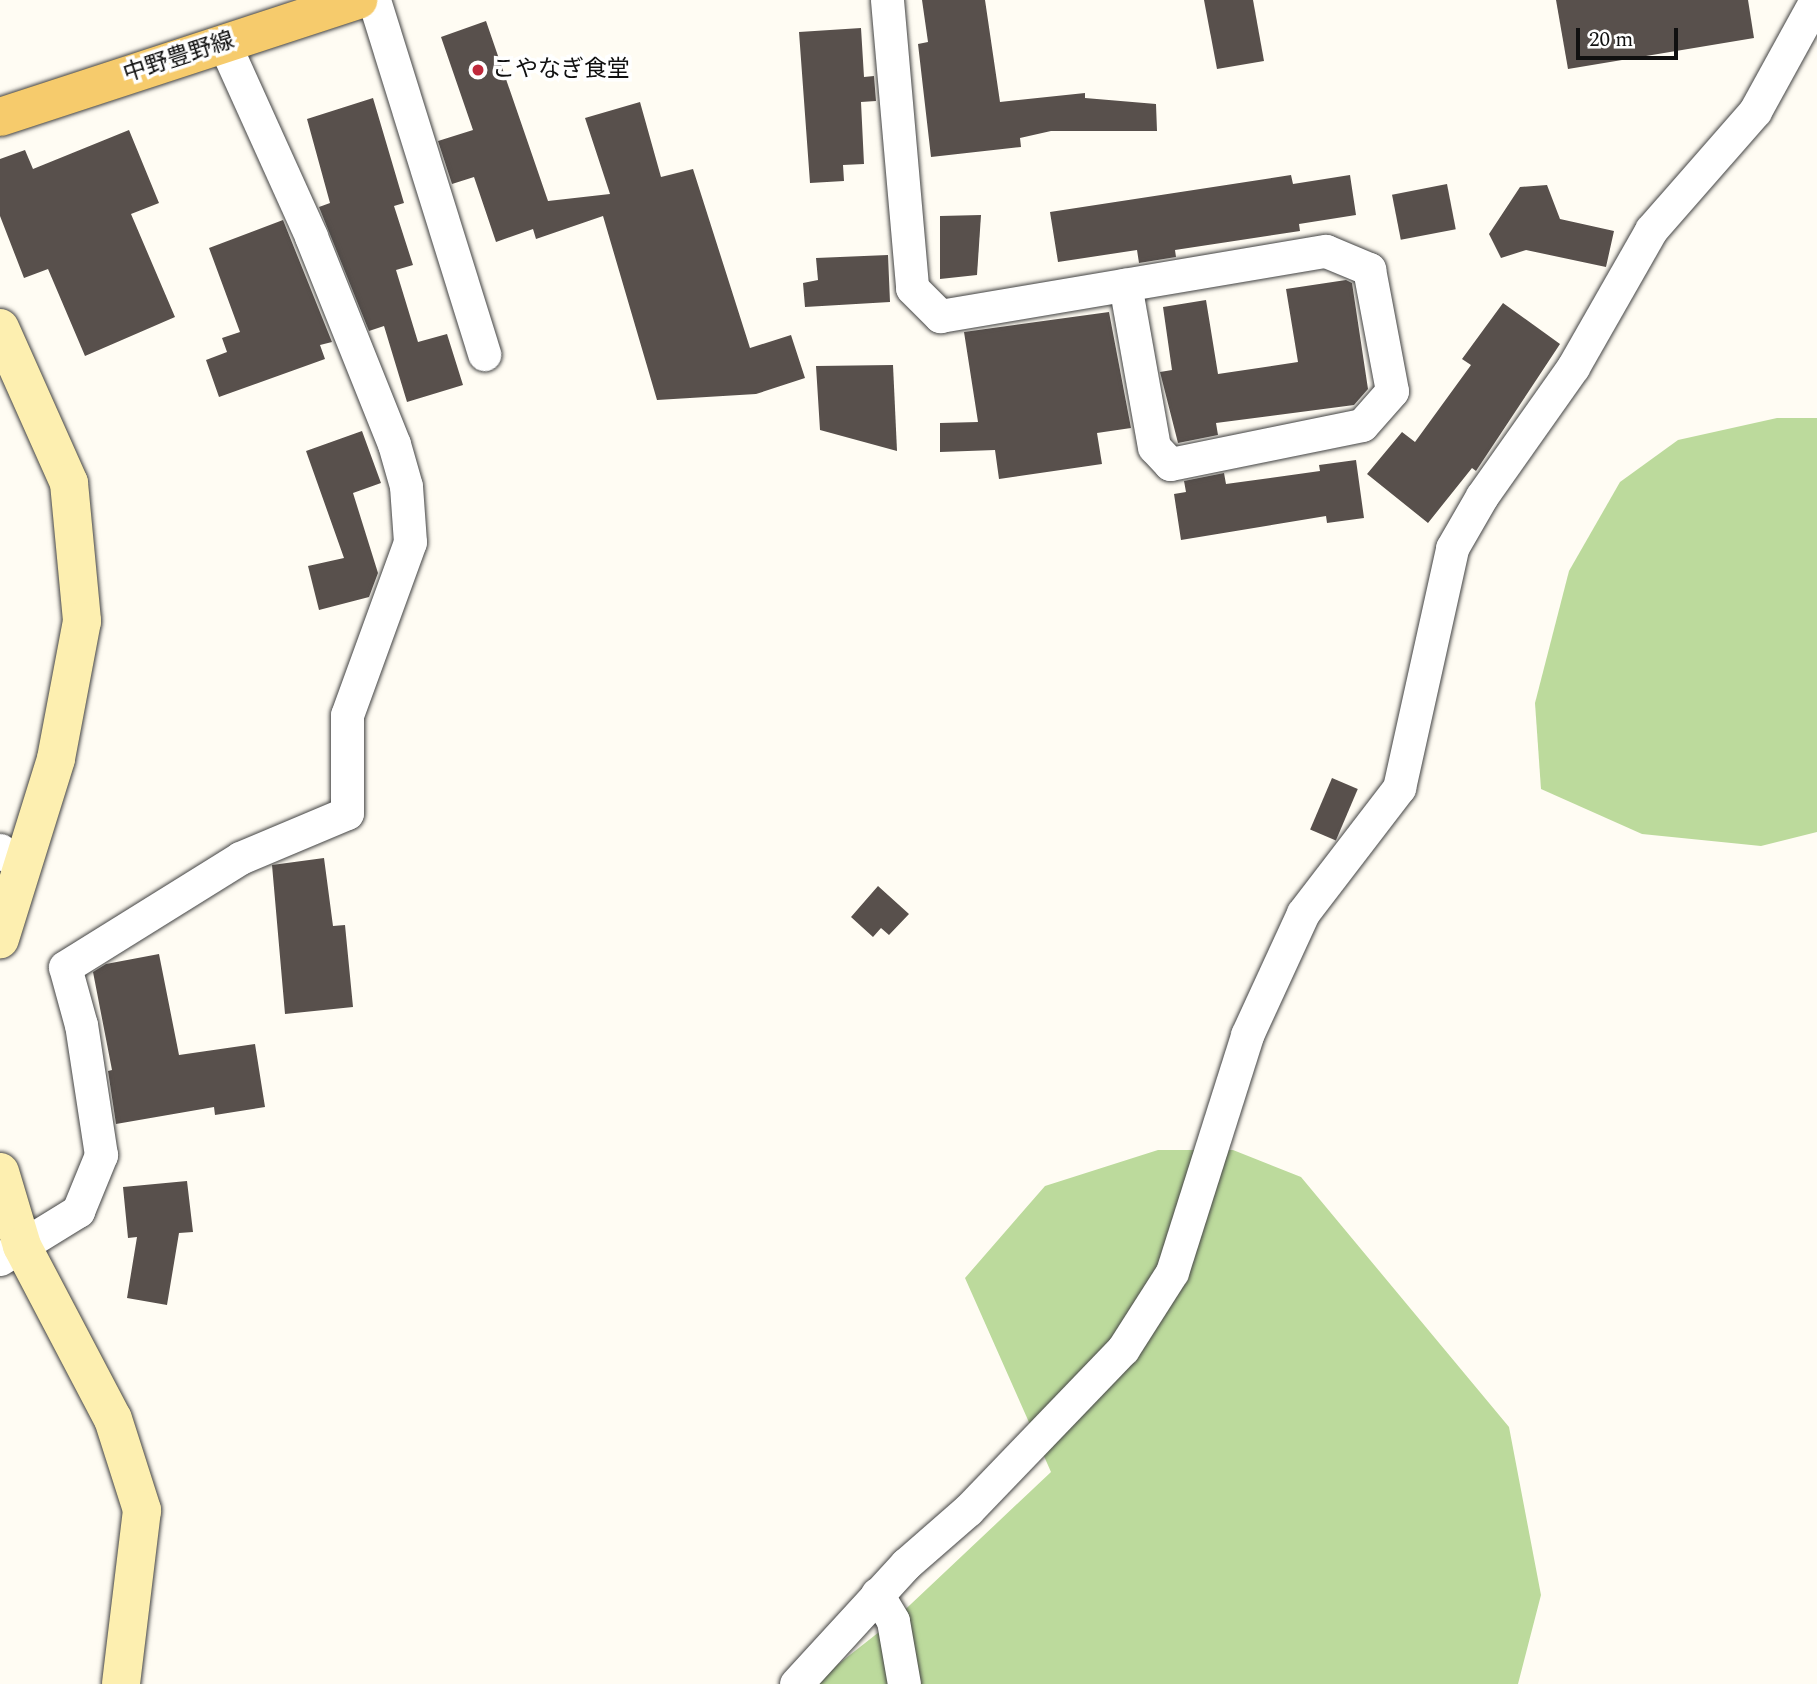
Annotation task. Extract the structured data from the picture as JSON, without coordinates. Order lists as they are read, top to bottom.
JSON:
{
  "streets": {
    "main road": ["中野豊野線"]
  },
  "places": ["こやなぎ食堂"],
  "scale_bar": "20 m"
}
